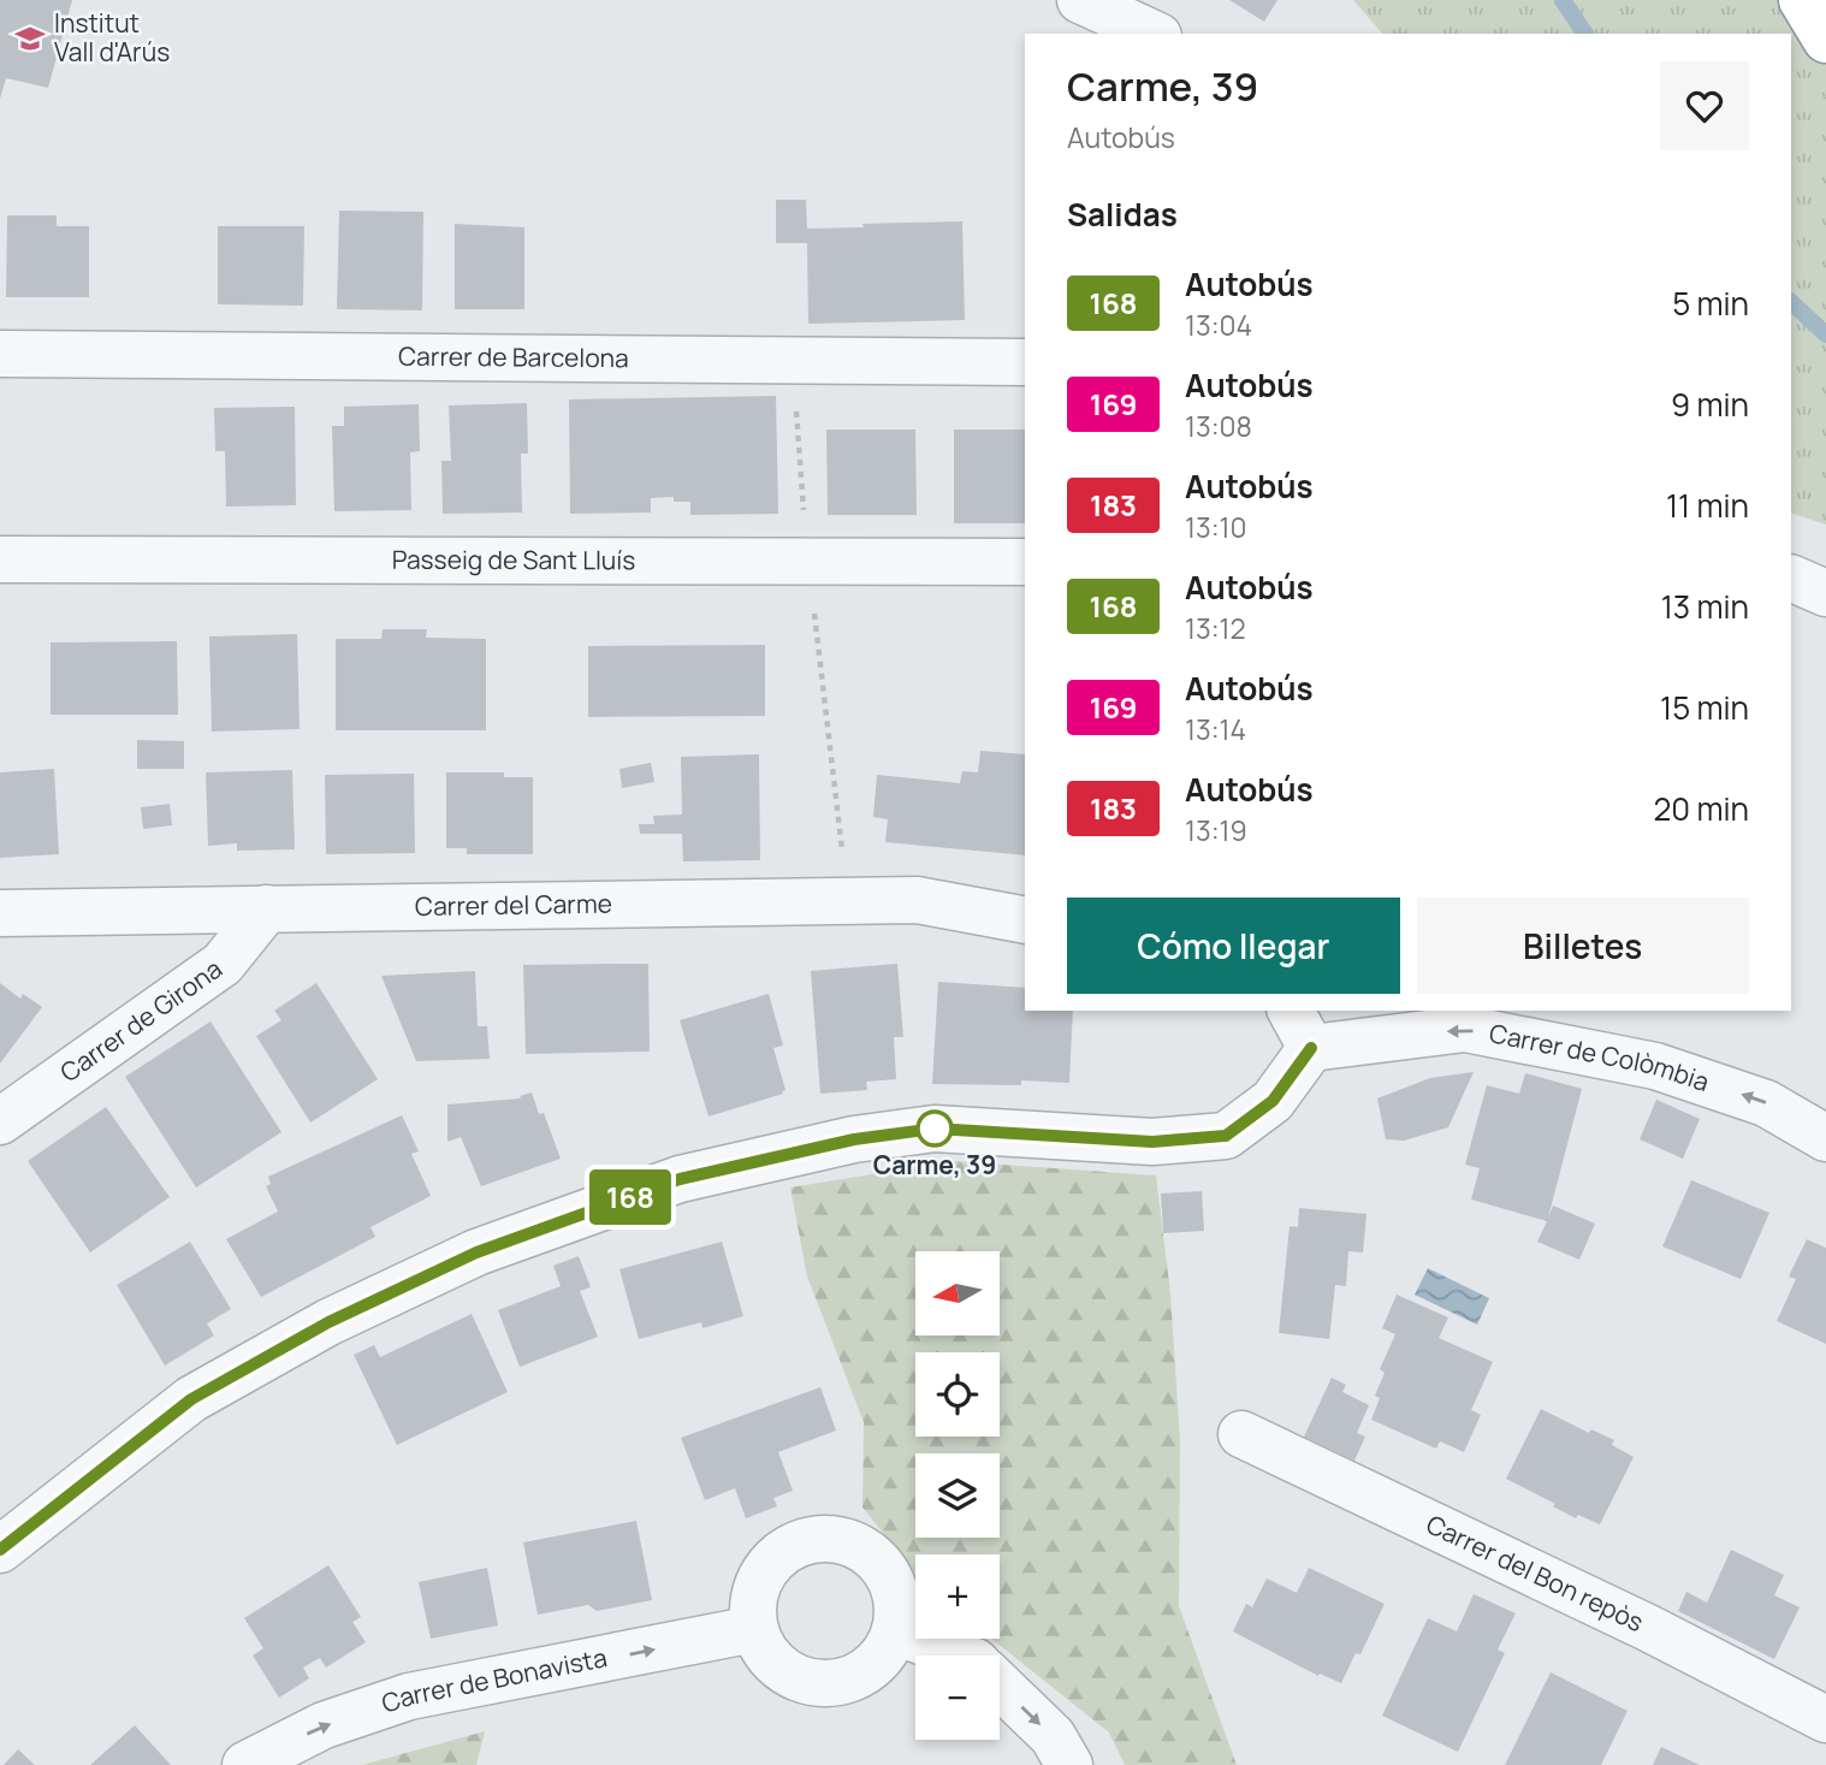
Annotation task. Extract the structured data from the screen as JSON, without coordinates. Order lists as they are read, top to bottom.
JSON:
{
  "streets": {
    "street": [
      "Carrer de Barcelona",
      "Passeig de Sant Lluís",
      "Carrer del Carme",
      "Carrer de Girona",
      "Carrer de Colòmbia",
      "Carrer del Bon repòs",
      "Carrer de Bonavista"
    ]
  },
  "crossings": [
    ["Carrer del Carme", "Carrer de Girona"]
  ],
  "one_way": ["Carrer de Colòmbia"],
  "places": {
    "school or university": ["Institut Vall d'Arús"],
    "other": ["Carme, 39"]
  },
  "lines": ["bus line 168"],
  "north": "left",
  "page": {
    "on_map": "168",
    "heading": [
      ["Carme, 39", "Autobús"],
      "Salidas"
    ],
    "list": [
      {
        "mark": "168",
        "name": "Autobús",
        "note": "13:04",
        "value": "5 min"
      },
      {
        "mark": "169",
        "name": "Autobús",
        "note": "13:08",
        "value": "9 min"
      },
      {
        "mark": "183",
        "name": "Autobús",
        "note": "13:10",
        "value": "11 min"
      },
      {
        "mark": "168",
        "name": "Autobús",
        "note": "13:12",
        "value": "13 min"
      },
      {
        "mark": "169",
        "name": "Autobús",
        "note": "13:14",
        "value": "15 min"
      },
      {
        "mark": "183",
        "name": "Autobús",
        "note": "13:19",
        "value": "20 min"
      }
    ],
    "buttons": ["Cómo llegar", "Billetes"],
    "map_buttons": ["+", "−"]
  }
}
